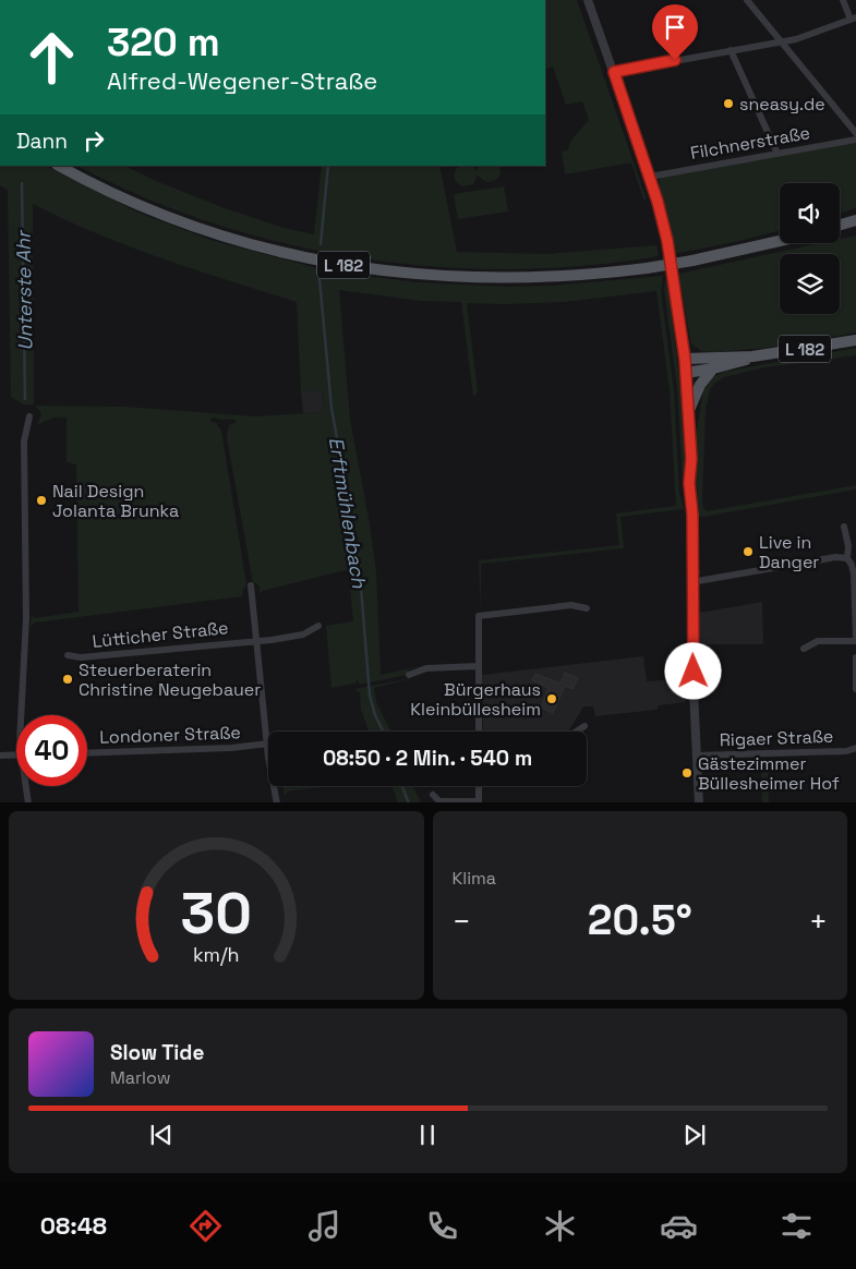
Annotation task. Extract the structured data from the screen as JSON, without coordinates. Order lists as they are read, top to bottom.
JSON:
{
  "streets": {
    "main road": ["L 182"],
    "street": [
      "Filchnerstraße",
      "Lütticher Straße",
      "Londoner Straße",
      "Rigaer Straße"
    ]
  },
  "water": ["Unterste Ahr", "Erftmühlenbach"],
  "places": [
    "sneasy.de",
    "Nail Design Jolanta Brunka",
    "Live in Danger",
    "Steuerberaterin Christine Neugebauer",
    "Bürgerhaus Kleinbüllesheim",
    "Gästezimmer Büllesheimer Hof"
  ],
  "page": {
    "turn": ["320 m", "Alfred-Wegener-Straße"],
    "then": "Dann",
    "limit": "40",
    "trip": "08:50 · 2 Min. · 540 m",
    "tile": "Klima",
    "heat": ["−", "20.5°", "+"],
    "song": ["Slow Tide", "Marlow"],
    "tabs": "08:48",
    "gauge": ["30", "km/h"]
  }
}
